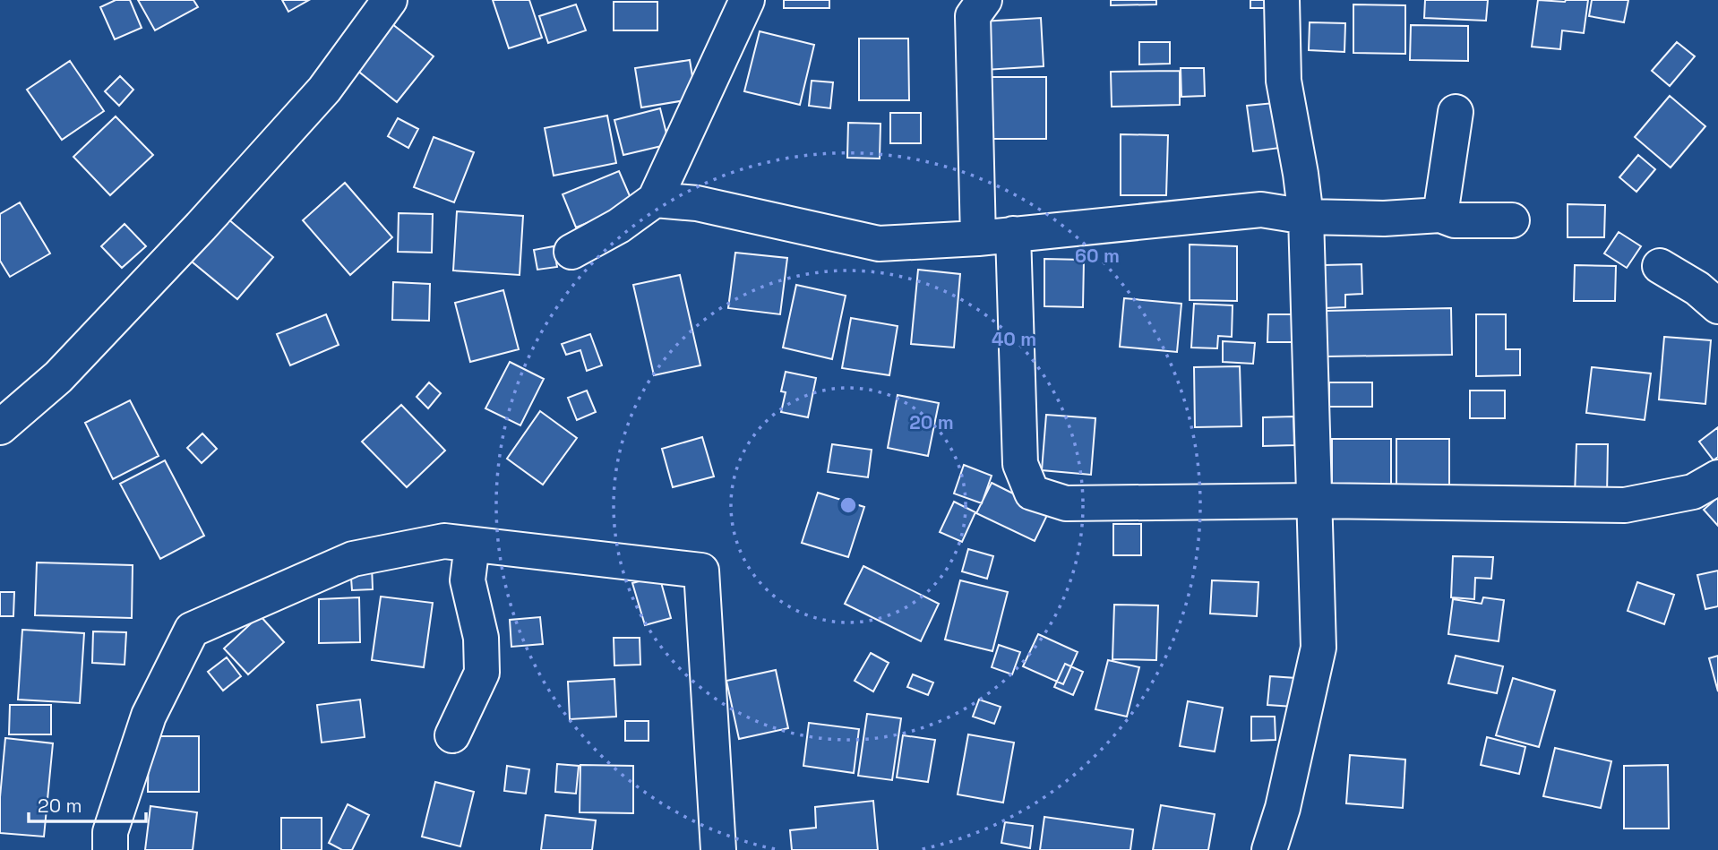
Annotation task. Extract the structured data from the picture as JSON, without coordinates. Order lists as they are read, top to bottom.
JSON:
{
  "scale_bar": "20 m",
  "rings": ["60 m", "40 m", "20 m"]
}
